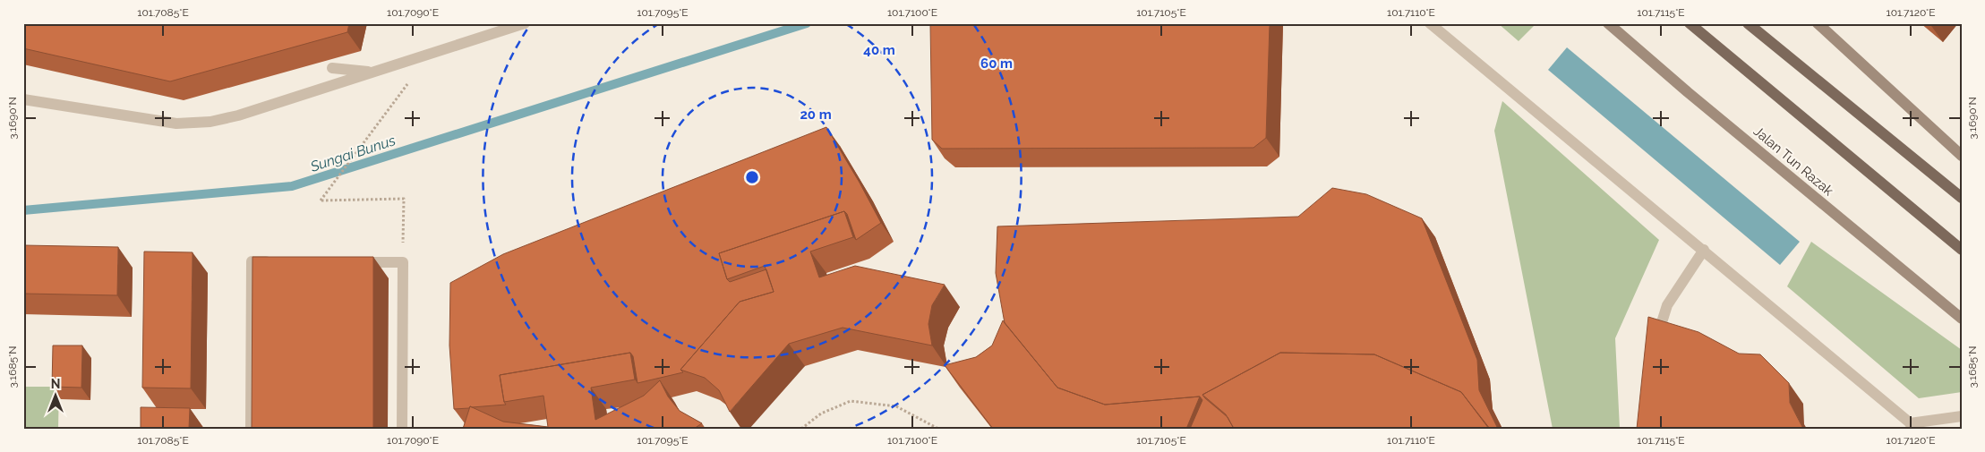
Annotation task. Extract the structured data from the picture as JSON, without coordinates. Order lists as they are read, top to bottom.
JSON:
{
  "streets": {
    "main road": ["Jalan Tun Razak"]
  },
  "water": ["Sungai Bunus"],
  "north": "top",
  "coordinates": [
    "101.7085°E",
    "101.7090°E",
    "101.7095°E",
    "101.7100°E",
    "101.7105°E",
    "101.7110°E",
    "101.7115°E",
    "101.7120°E",
    "3.1690°N",
    "3.1685°N"
  ],
  "rings": ["40 m", "60 m", "20 m"]
}
